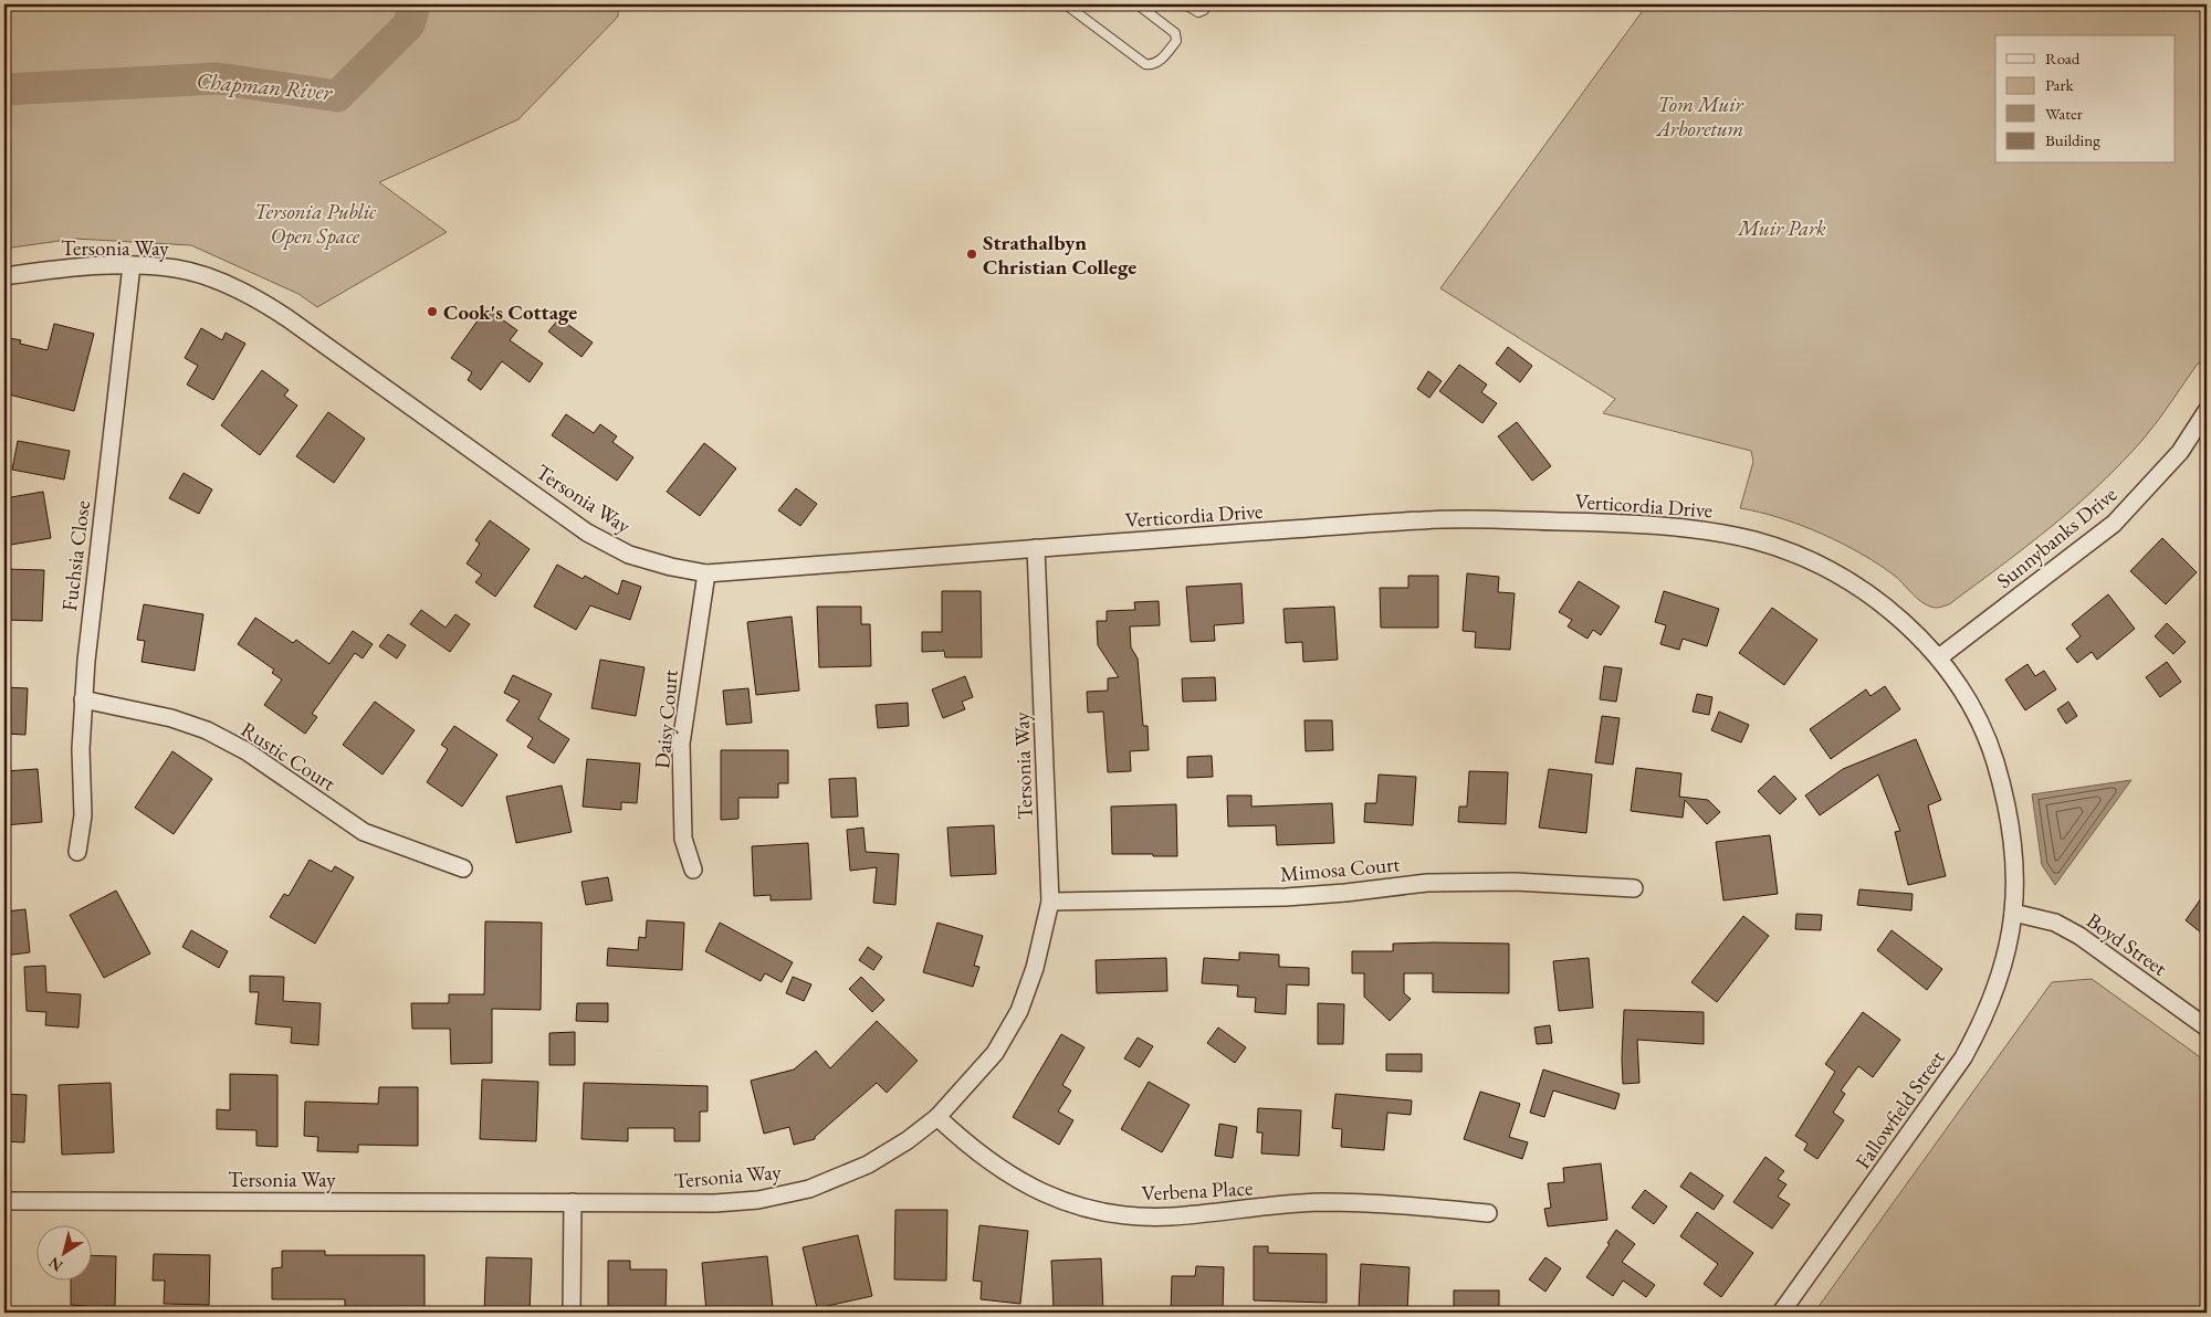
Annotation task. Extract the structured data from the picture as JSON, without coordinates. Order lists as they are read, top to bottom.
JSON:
{
  "streets": {
    "street": [
      "Tersonia Way",
      "Verticordia Drive",
      "Sunnybanks Drive",
      "Fuchsia Close",
      "Daisy Court",
      "Rustic Court",
      "Mimosa Court",
      "Boyd Street",
      "Fallowfield Street",
      "Verbena Place"
    ]
  },
  "crossings": [
    ["Tersonia Way", "Verticordia Drive"],
    ["Tersonia Way", "Fuchsia Close"],
    ["Tersonia Way", "Daisy Court"],
    ["Tersonia Way", "Mimosa Court"],
    ["Tersonia Way", "Verbena Place"],
    ["Verticordia Drive", "Sunnybanks Drive"],
    ["Verticordia Drive", "Boyd Street"],
    ["Verticordia Drive", "Fallowfield Street"],
    ["Fuchsia Close", "Rustic Court"],
    ["Boyd Street", "Fallowfield Street"]
  ],
  "water": ["Chapman River"],
  "parks": ["Tom Muir Arboretum", "Tersonia Public Open Space", "Muir Park"],
  "places": ["Strathalbyn Christian College", "Cook's Cottage"],
  "legend": [
    "Road",
    "Park",
    "Water",
    "Building"
  ],
  "north": "bottom left"
}
